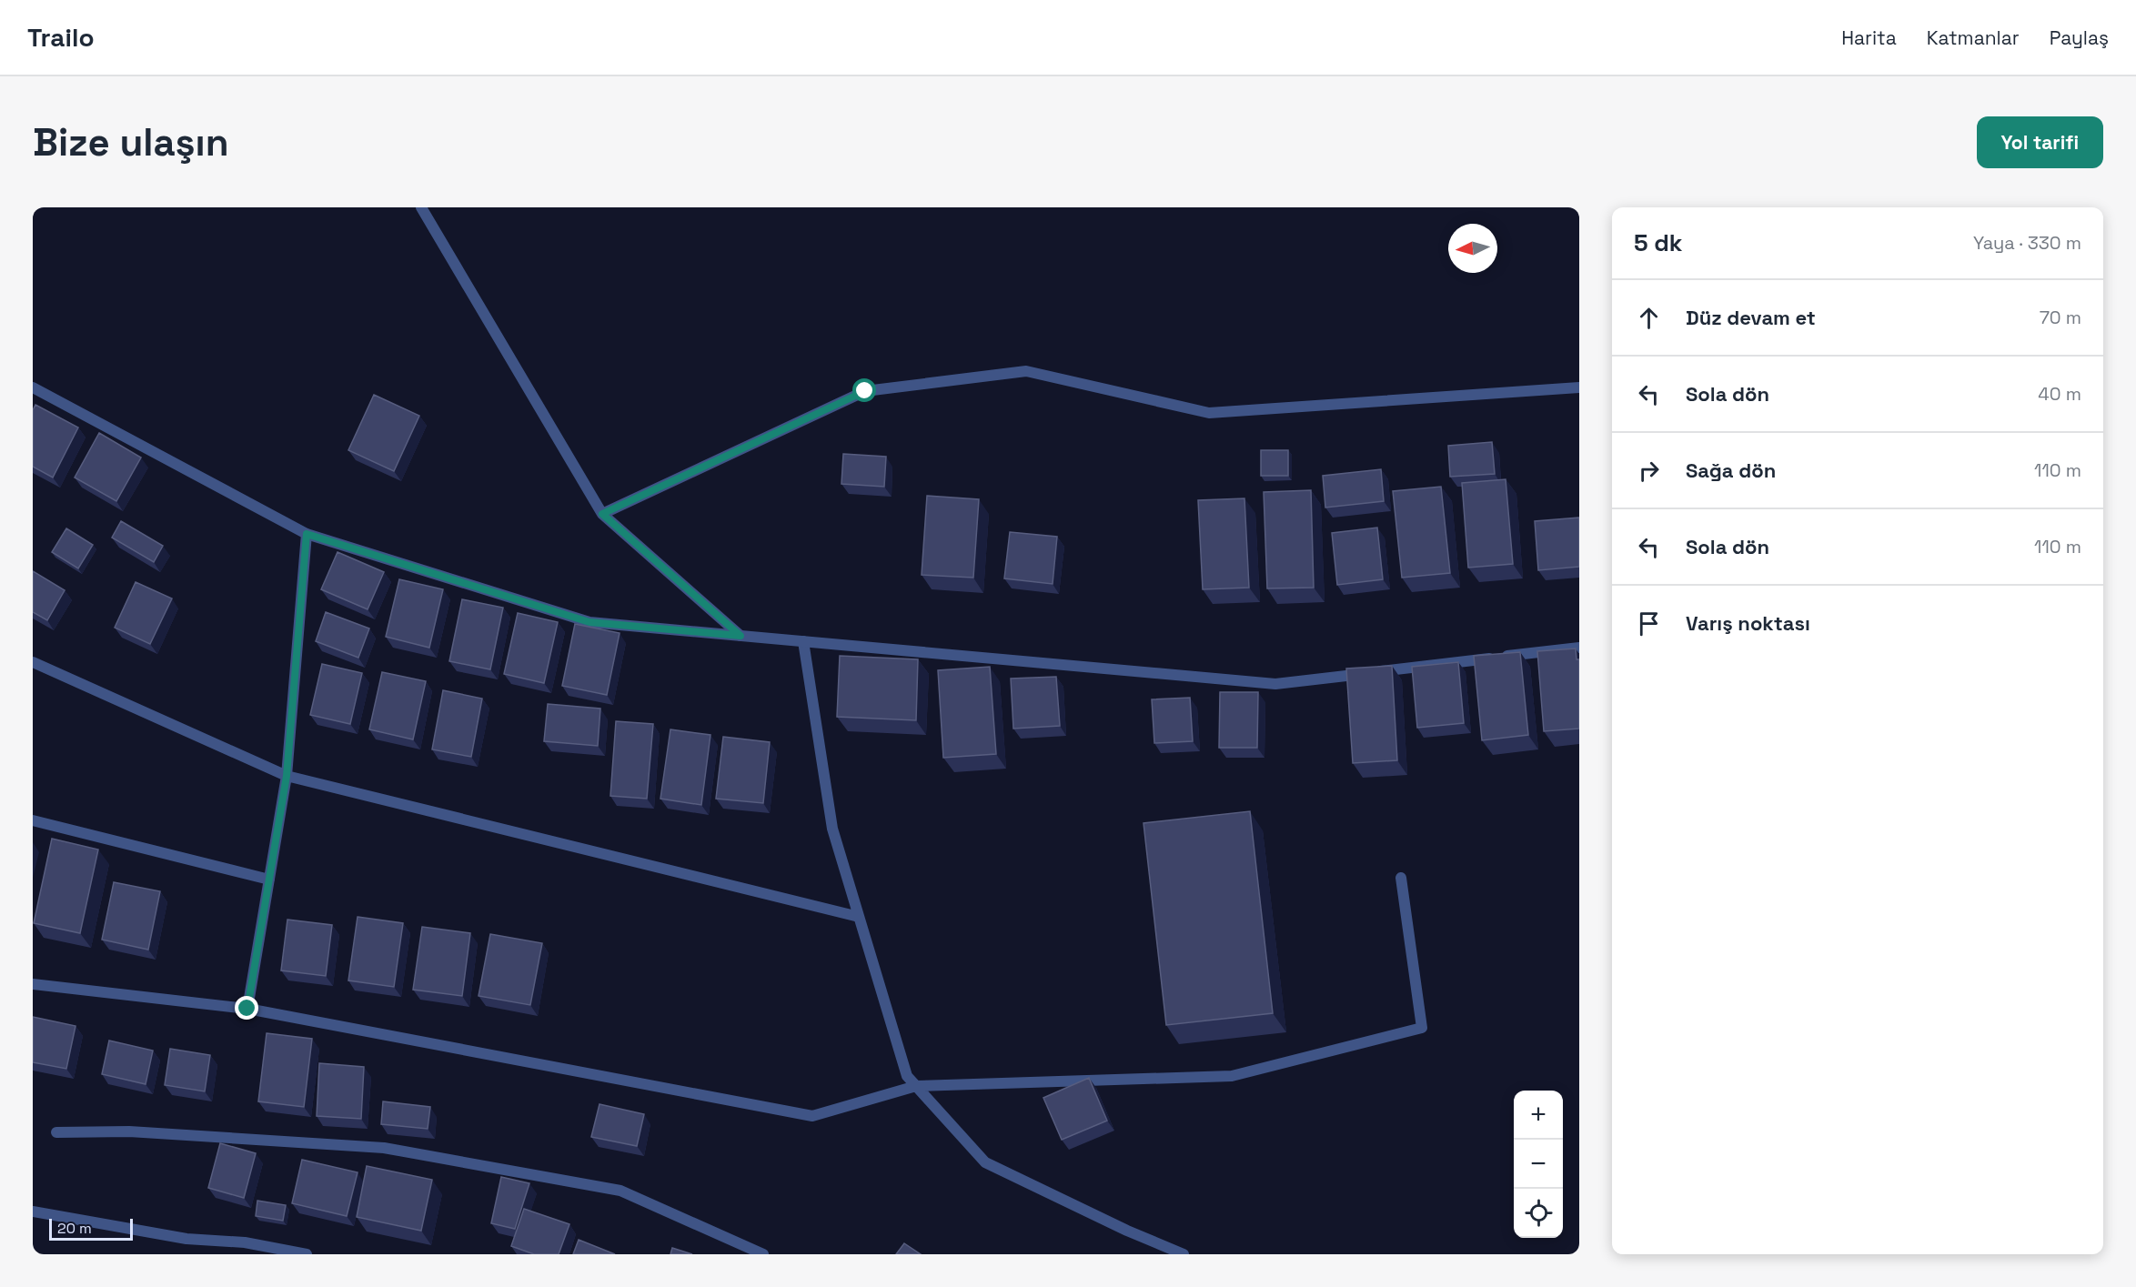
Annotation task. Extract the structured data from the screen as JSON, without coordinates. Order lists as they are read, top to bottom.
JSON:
{
  "scale_bar": "20 m",
  "north": "left",
  "page": {
    "header": "Trailo",
    "nav": ["Harita", "Katmanlar", "Paylaş"],
    "buttons": "Yol tarifi",
    "title": "Bize ulaşın",
    "heading": ["5 dk", "Yaya · 330 m"],
    "list": [
      ["Düz devam et", "70 m"],
      ["Sola dön", "40 m"],
      ["Sağa dön", "110 m"],
      ["Sola dön", "110 m"],
      "Varış noktası"
    ],
    "map_buttons": ["+", "−"],
    "scale": "20 m"
  }
}
